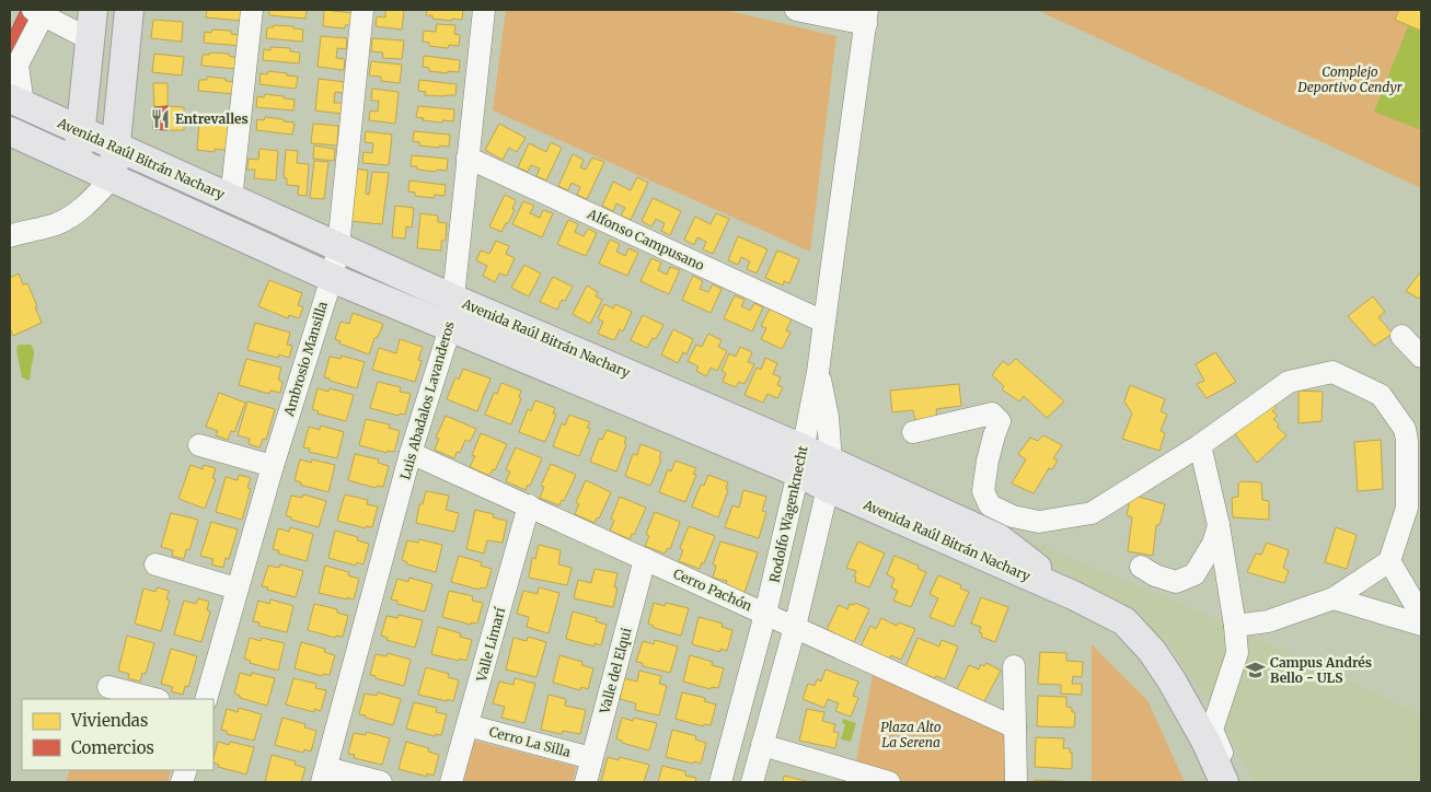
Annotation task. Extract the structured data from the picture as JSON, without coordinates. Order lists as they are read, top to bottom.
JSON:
{
  "streets": {
    "main road": ["Avenida Raúl Bitrán Nachary"],
    "street": [
      "Alfonso Campusano",
      "Ambrosio Mansilla",
      "Luis Abadalos Lavanderos",
      "Rodolfo Wagenknecht",
      "Cerro Pachón",
      "Valle Limarí",
      "Valle del Elqui",
      "Cerro La Silla"
    ]
  },
  "crossings": [
    ["Avenida Raúl Bitrán Nachary", "Ambrosio Mansilla"],
    ["Avenida Raúl Bitrán Nachary", "Luis Abadalos Lavanderos"],
    ["Avenida Raúl Bitrán Nachary", "Rodolfo Wagenknecht"],
    ["Alfonso Campusano", "Luis Abadalos Lavanderos"],
    ["Alfonso Campusano", "Rodolfo Wagenknecht"],
    ["Luis Abadalos Lavanderos", "Cerro Pachón"],
    ["Rodolfo Wagenknecht", "Cerro Pachón"],
    ["Cerro Pachón", "Valle Limarí"],
    ["Cerro Pachón", "Valle del Elqui"],
    ["Valle Limarí", "Cerro La Silla"],
    ["Valle del Elqui", "Cerro La Silla"]
  ],
  "parks": ["Complejo Deportivo Cendyr", "Plaza Alto La Serena"],
  "places": {
    "restaurant": ["Entrevalles"],
    "school or university": ["Campus Andrés Bello - ULS"]
  },
  "legend": ["Viviendas", "Comercios"]
}
